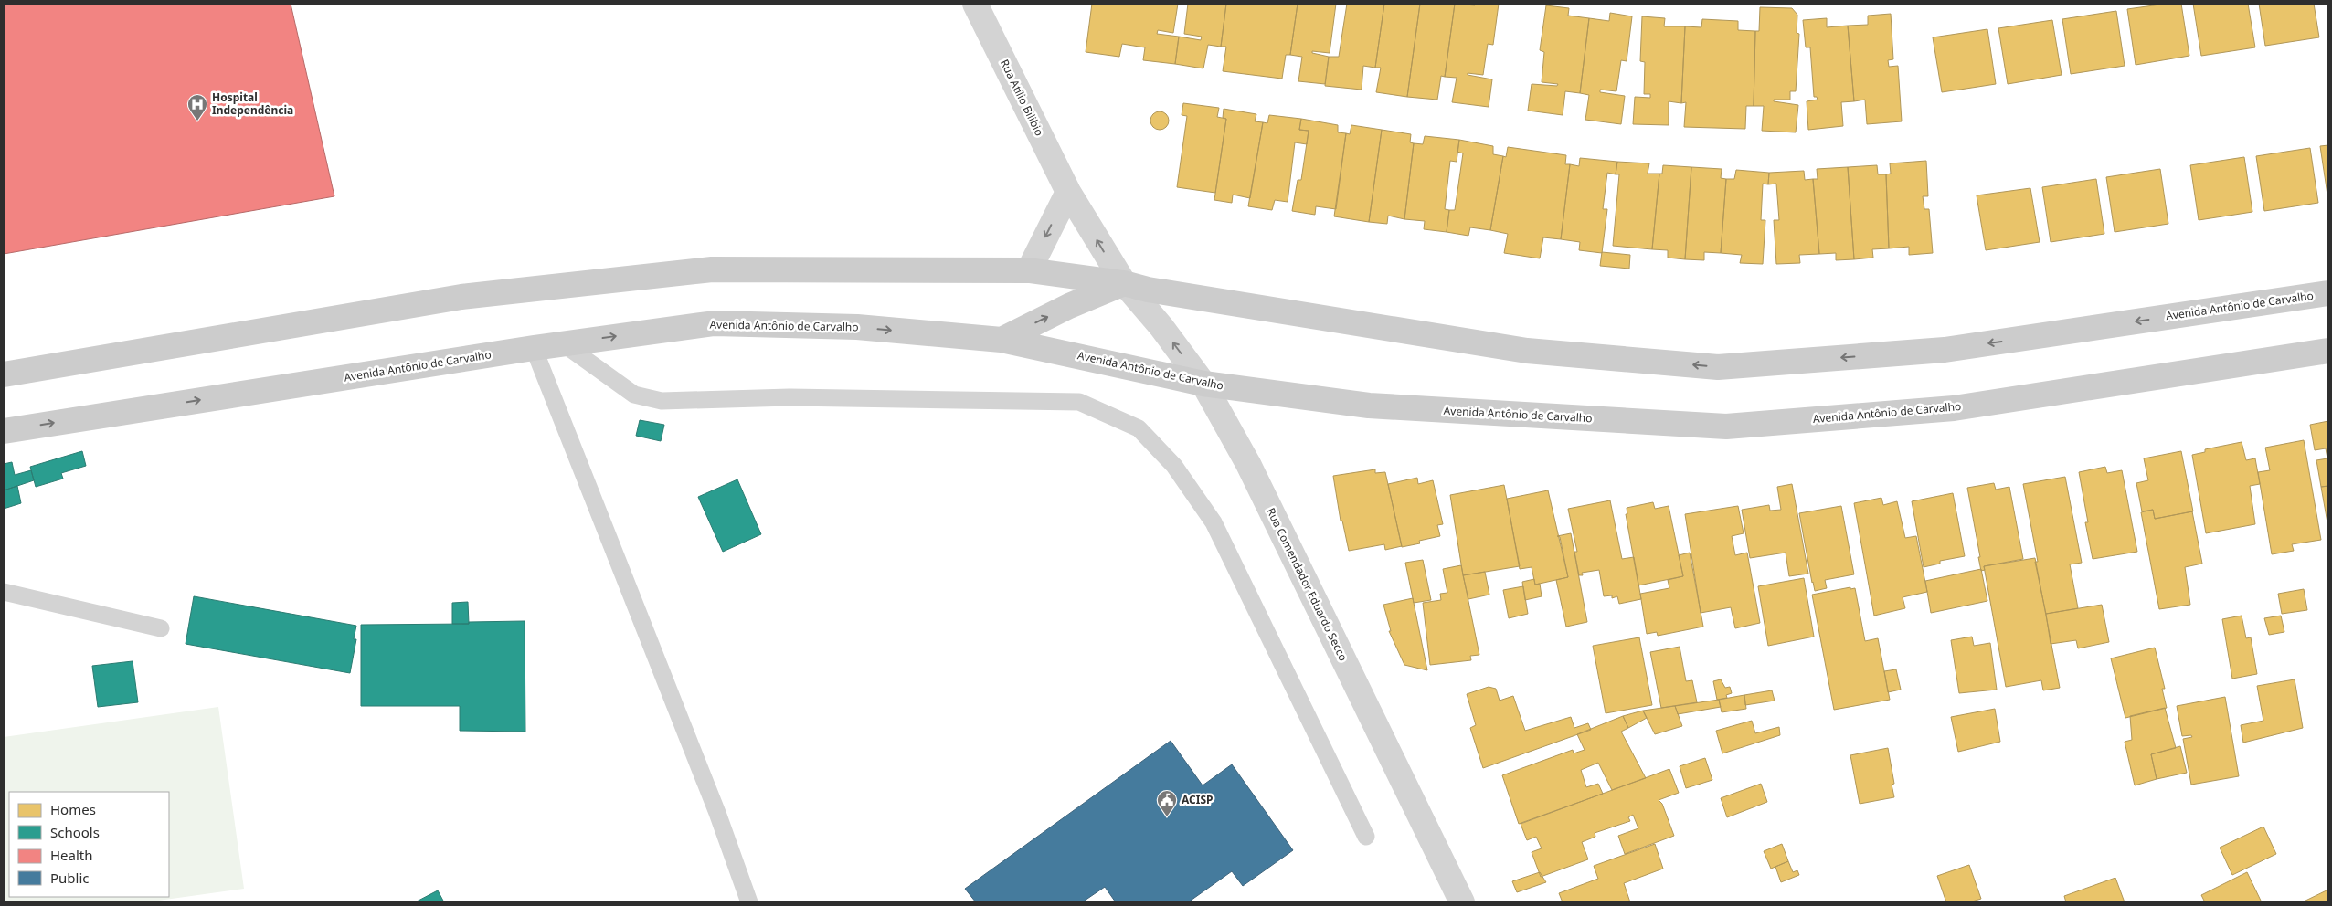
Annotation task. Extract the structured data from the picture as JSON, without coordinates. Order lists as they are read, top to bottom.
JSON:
{
  "streets": {
    "main road": ["Avenida Antônio de Carvalho"],
    "street": ["Rua Atílio Bilibio", "Rua Comendador Eduardo Secco"]
  },
  "crossings": [
    ["Rua Atílio Bilibio", "Avenida Antônio de Carvalho"],
    ["Rua Atílio Bilibio", "Rua Comendador Eduardo Secco"],
    ["Avenida Antônio de Carvalho", "Rua Comendador Eduardo Secco"]
  ],
  "places": {
    "hospital": ["Hospital Independência"],
    "public building": ["ACISP"]
  },
  "legend": [
    "Homes",
    "Schools",
    "Health",
    "Public"
  ]
}
